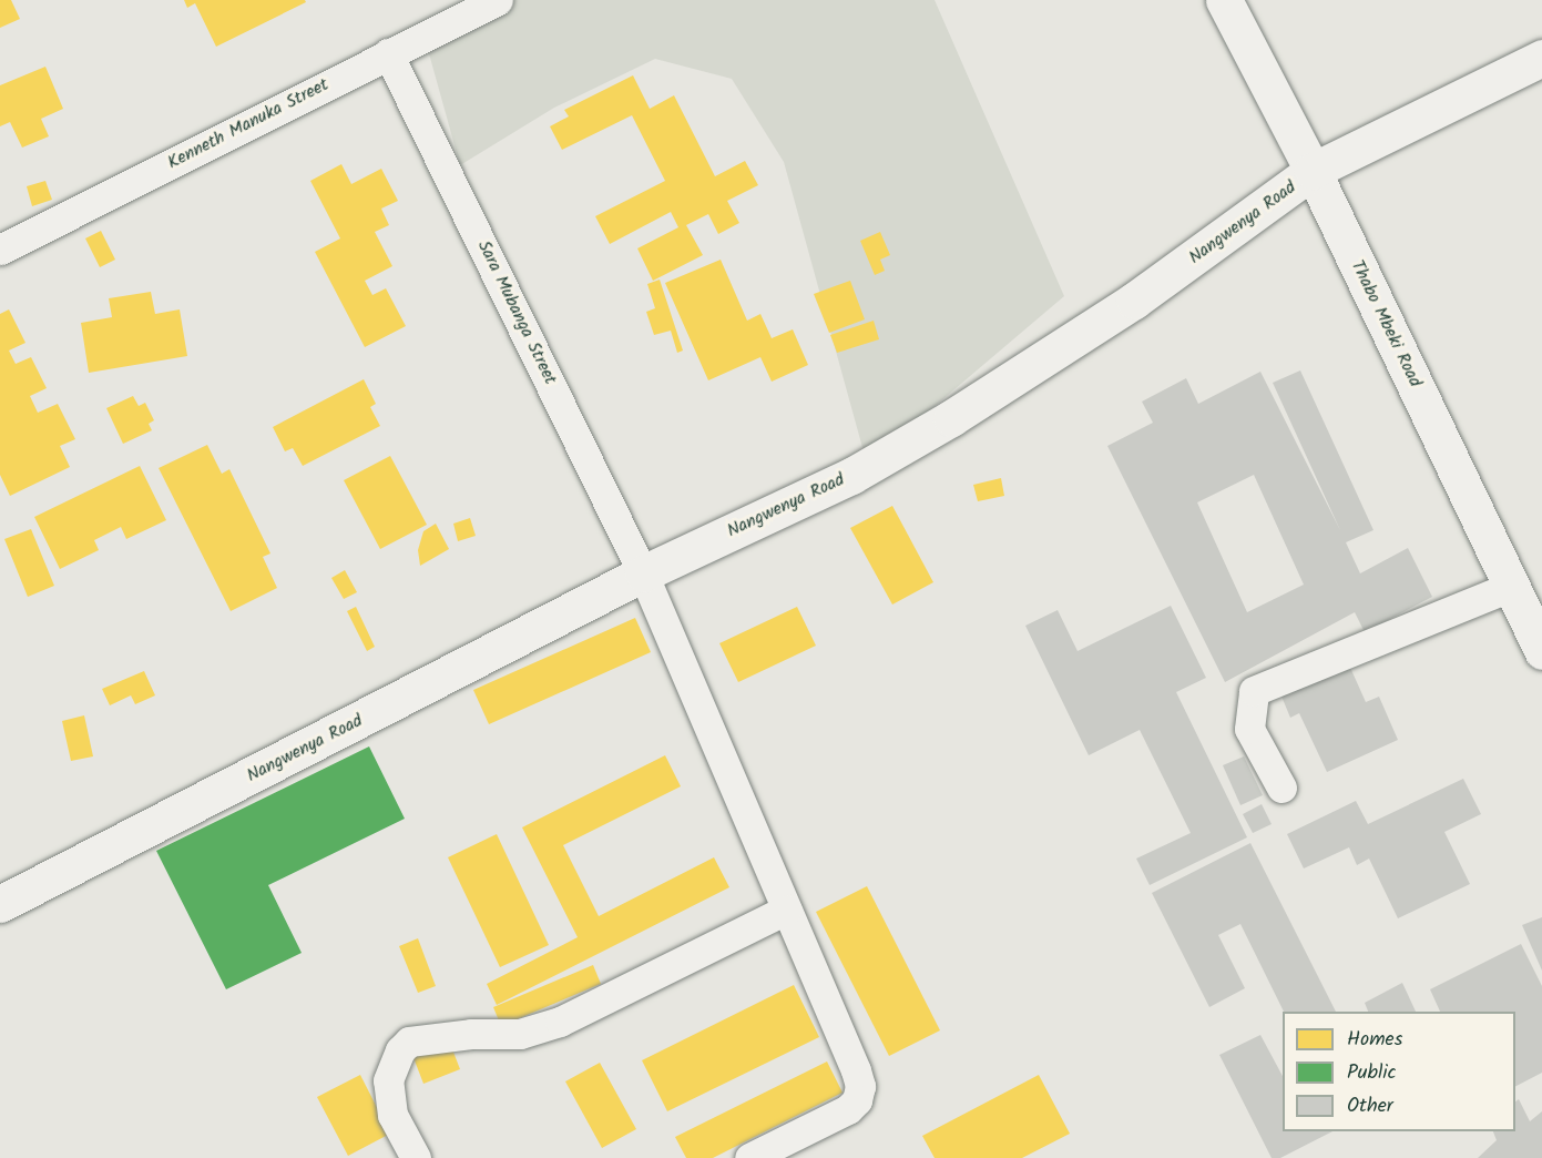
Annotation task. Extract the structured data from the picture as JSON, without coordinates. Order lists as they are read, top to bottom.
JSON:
{
  "streets": {
    "main road": ["Nangwenya Road", "Thabo Mbeki Road"],
    "street": ["Kenneth Manuka Street", "Sara Mubanga Street"]
  },
  "crossings": [
    ["Kenneth Manuka Street", "Sara Mubanga Street"],
    ["Nangwenya Road", "Sara Mubanga Street"],
    ["Nangwenya Road", "Thabo Mbeki Road"]
  ],
  "legend": ["Homes", "Public", "Other"]
}
